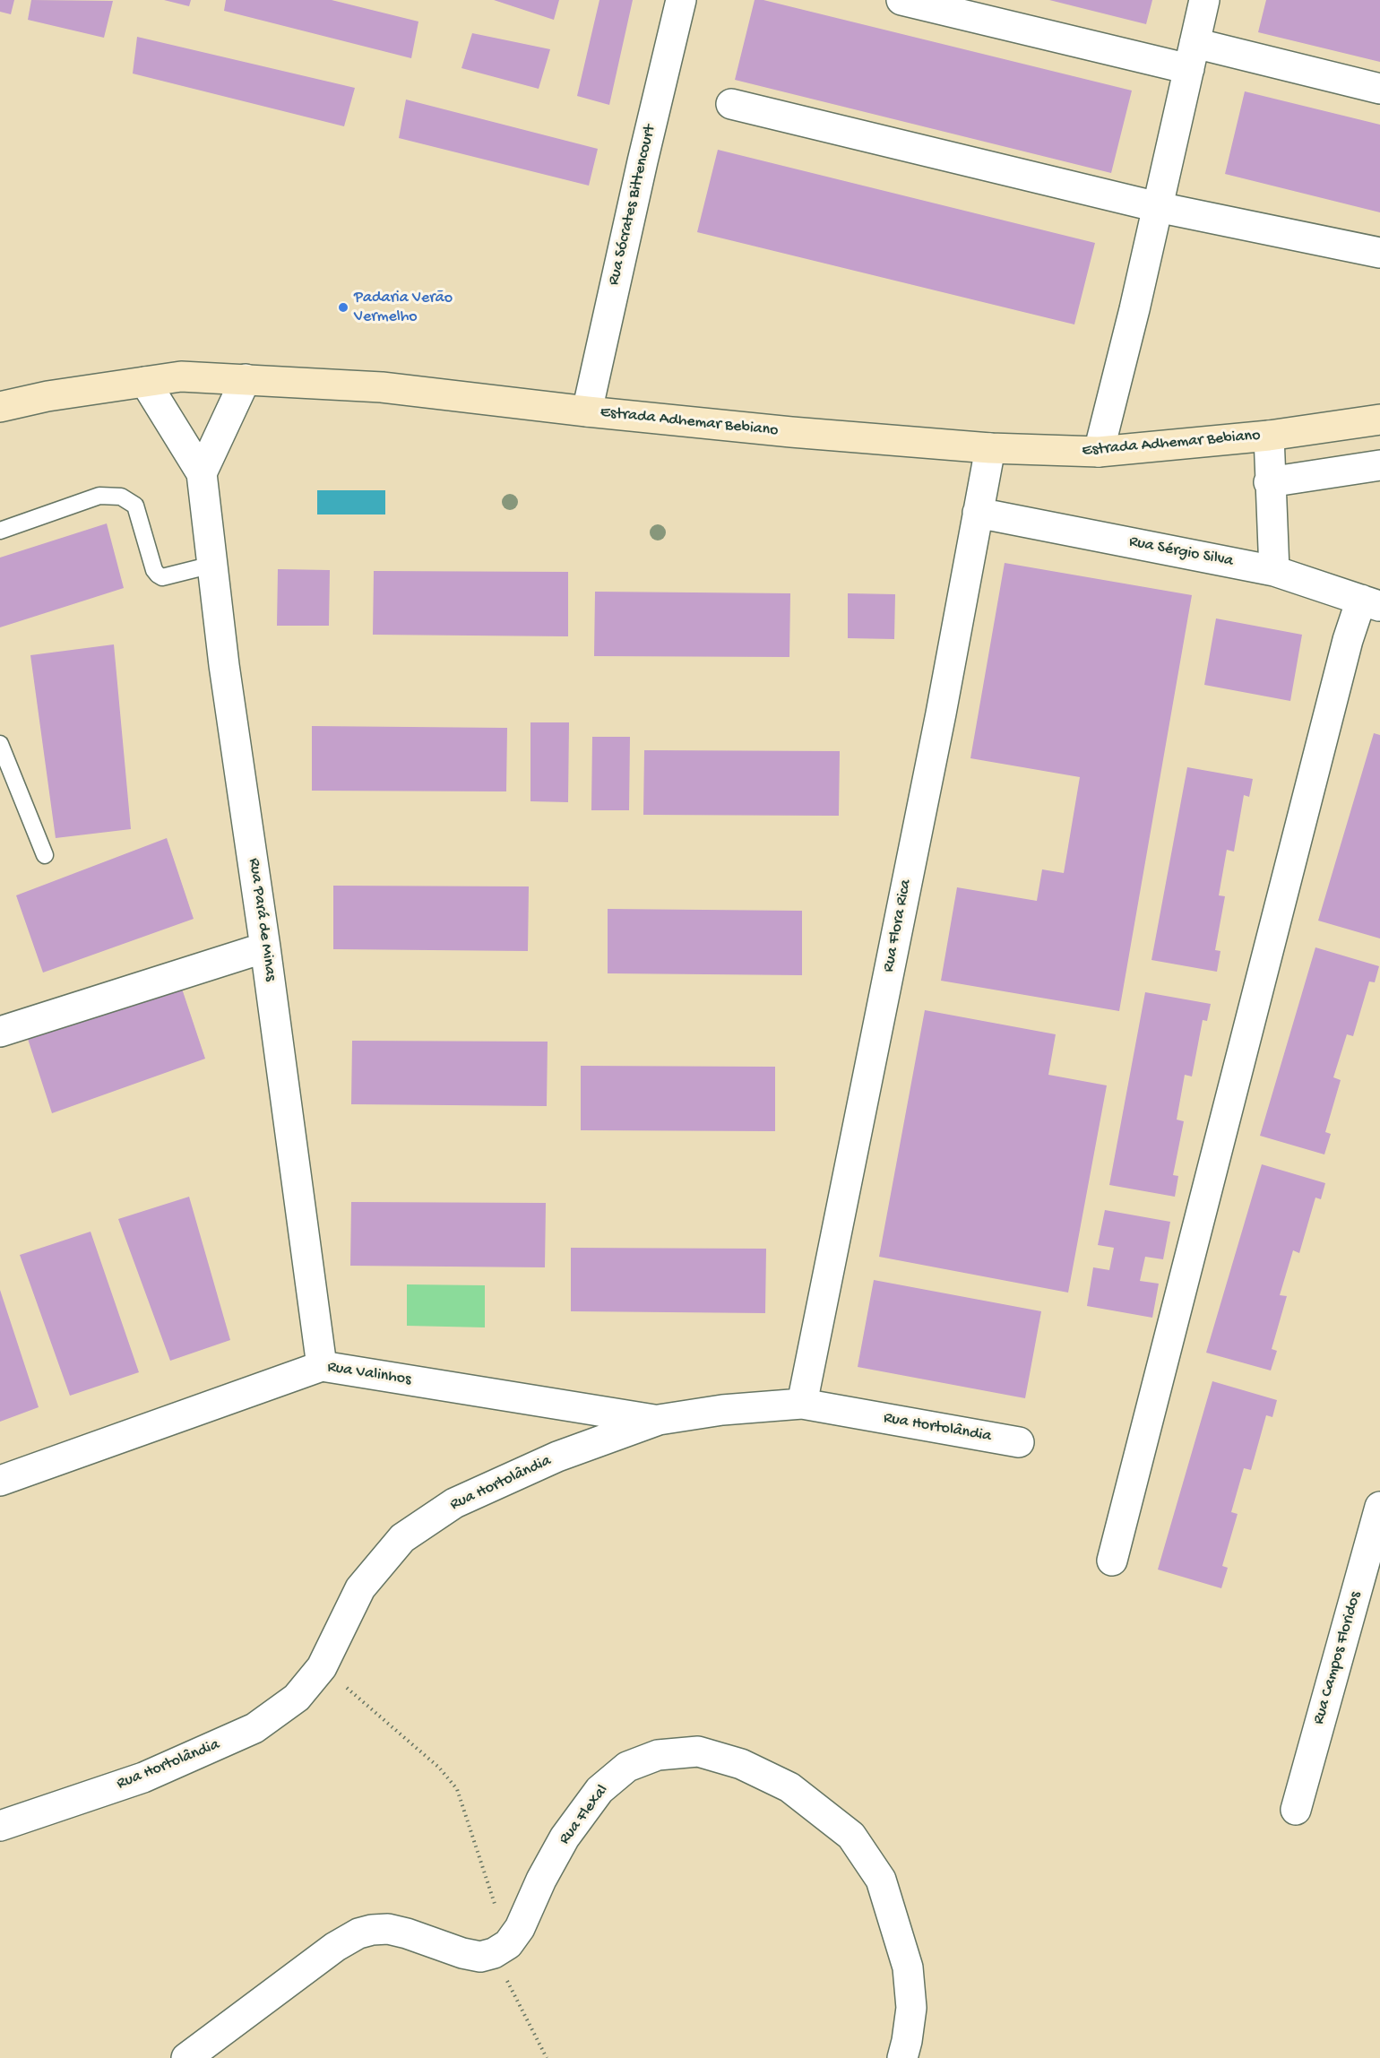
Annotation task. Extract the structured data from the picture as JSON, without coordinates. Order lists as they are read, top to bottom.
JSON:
{
  "streets": {
    "main road": ["Estrada Adhemar Bebiano"],
    "street": [
      "Rua Sócrates Bittencourt",
      "Rua Sérgio Silva",
      "Rua Pará de Minas",
      "Rua Flora Rica",
      "Rua Valinhos",
      "Rua Hortolândia",
      "Rua Campos Floridos",
      "Rua Flexal"
    ]
  },
  "crossings": [
    ["Rua Sócrates Bittencourt", "Estrada Adhemar Bebiano"],
    ["Estrada Adhemar Bebiano", "Rua Pará de Minas"],
    ["Estrada Adhemar Bebiano", "Rua Flora Rica"],
    ["Rua Sérgio Silva", "Rua Flora Rica"],
    ["Rua Pará de Minas", "Rua Valinhos"],
    ["Rua Flora Rica", "Rua Hortolândia"],
    ["Rua Valinhos", "Rua Hortolândia"]
  ],
  "places": ["Padaria Verão Vermelho"]
}
